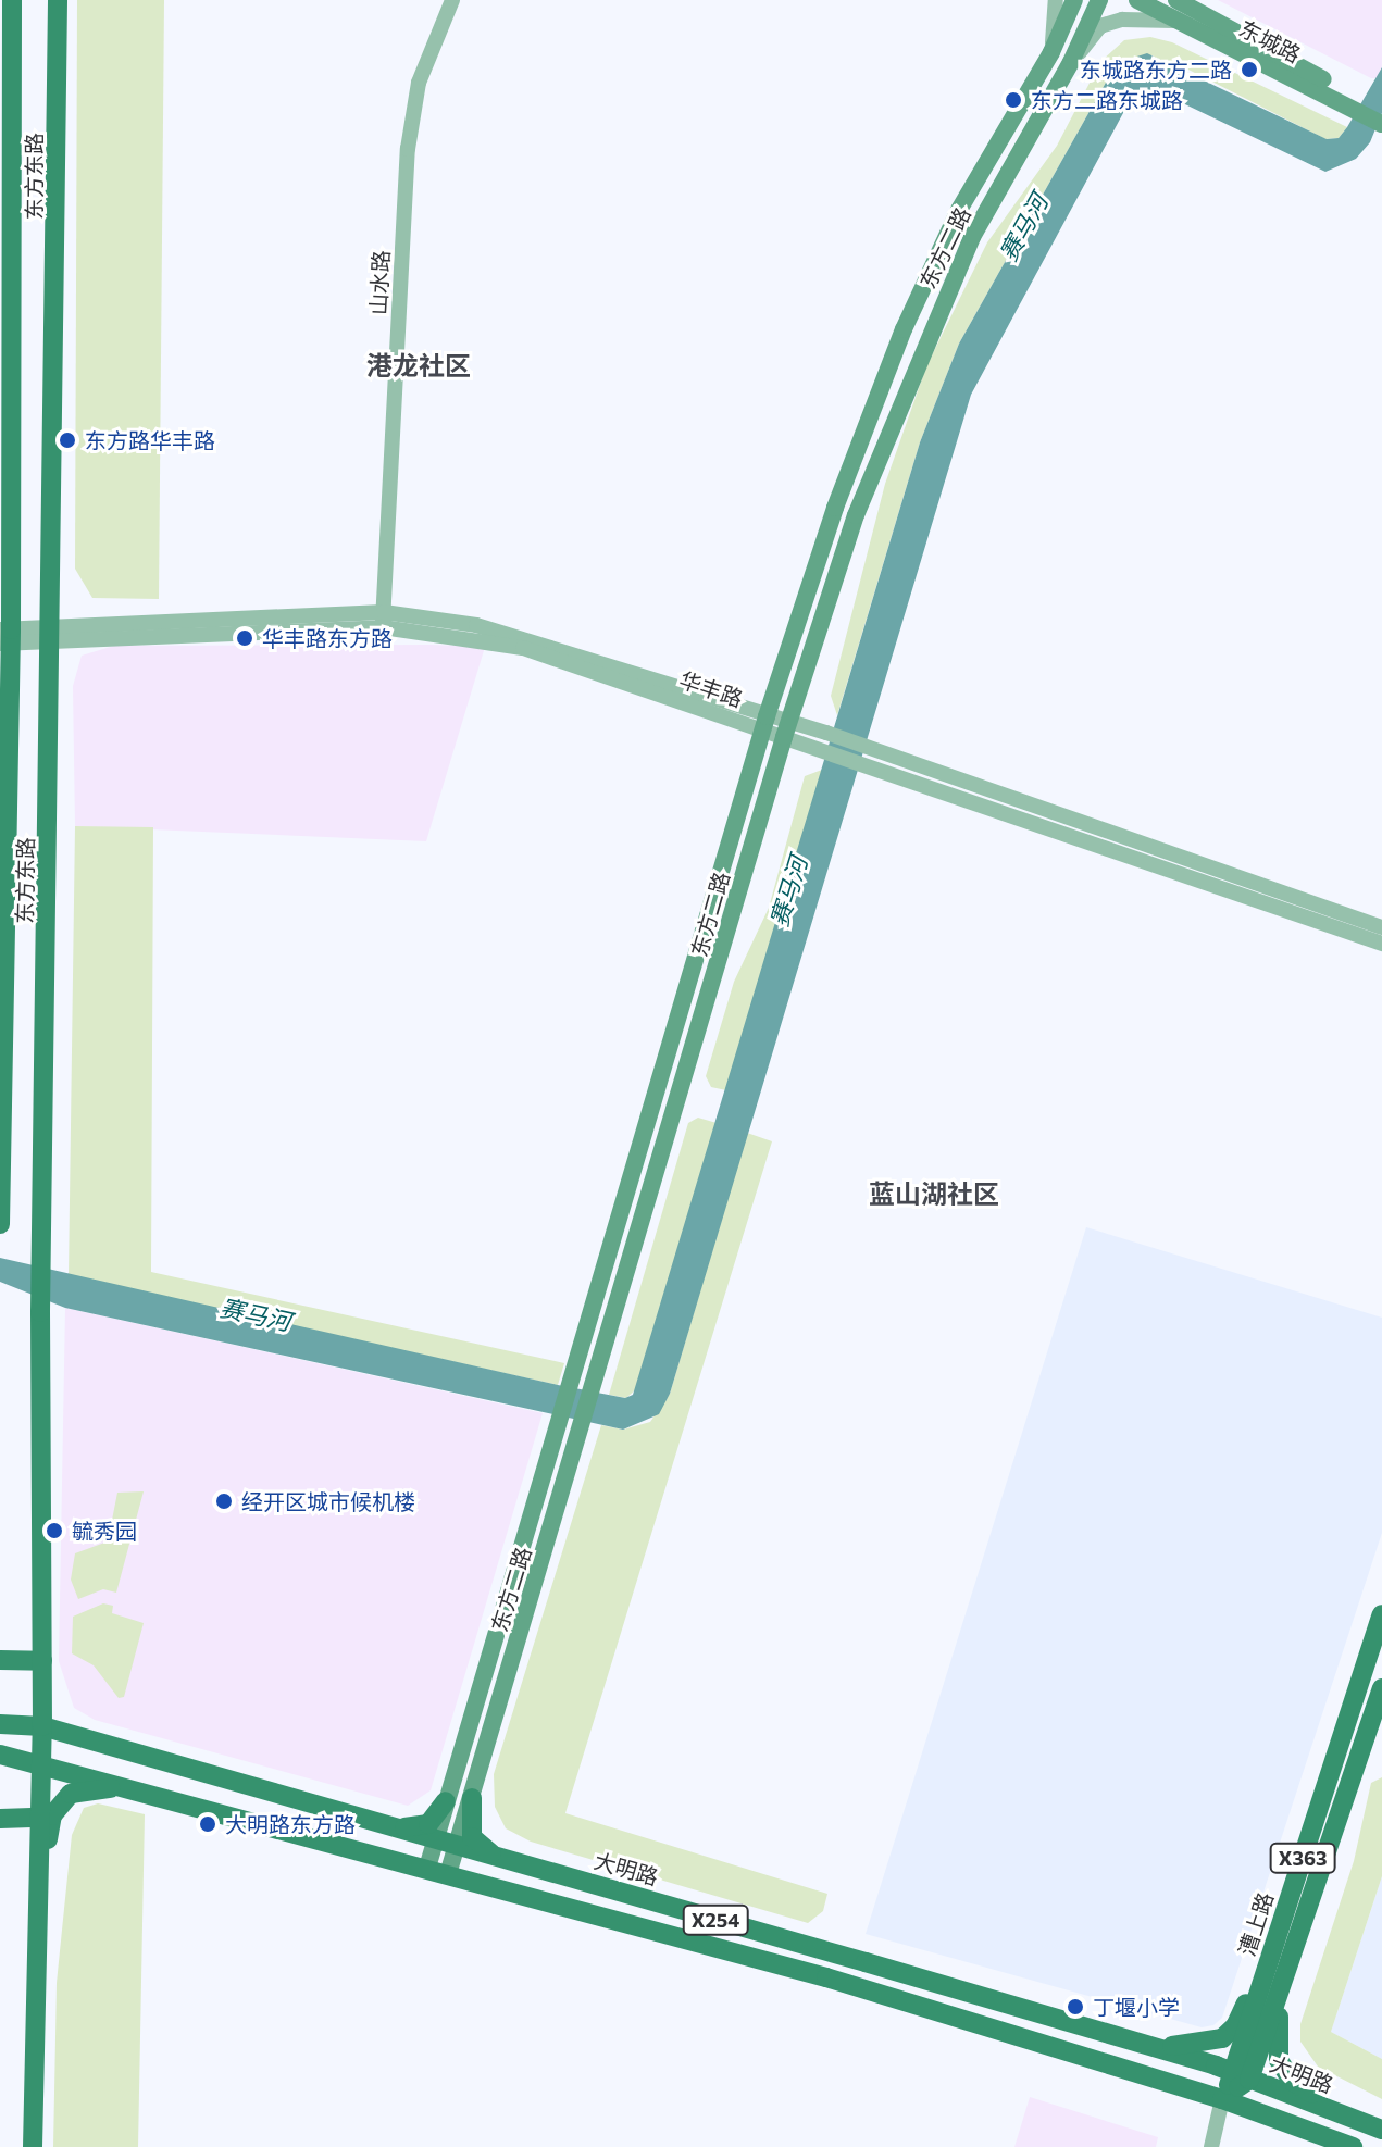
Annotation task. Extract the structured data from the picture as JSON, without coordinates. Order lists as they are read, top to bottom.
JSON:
{
  "streets": {
    "main road": [
      "东城路",
      "东方东路",
      "东方二路",
      "X363",
      "大明路",
      "X254",
      "漕上路"
    ],
    "street": ["山水路", "华丰路"]
  },
  "crossings": [
    ["东方东路", "华丰路"],
    ["东方东路", "大明路"],
    ["东方东路", "X254"],
    ["东方二路", "华丰路"],
    ["东方二路", "大明路"],
    ["东方二路", "X254"],
    ["山水路", "华丰路"],
    ["大明路", "漕上路"]
  ],
  "districts": ["港龙社区", "蓝山湖社区"],
  "water": ["赛马河"],
  "places": [
    "东城路东方二路",
    "东方二路东城路",
    "东方路华丰路",
    "华丰路东方路",
    "经开区城市候机楼",
    "毓秀园",
    "大明路东方路",
    "丁堰小学"
  ]
}
